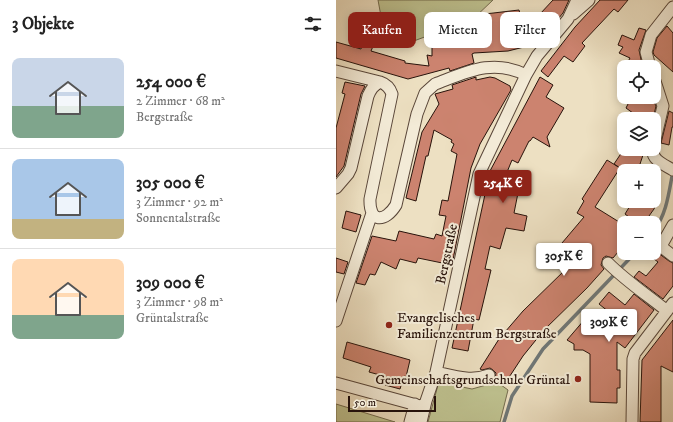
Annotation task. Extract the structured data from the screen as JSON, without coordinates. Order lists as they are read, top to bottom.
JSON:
{
  "streets": {
    "street": ["Bergstraße"]
  },
  "places": ["Evangelisches Familienzentrum Bergstraße", "Gemeinschaftsgrundschule Grüntal"],
  "scale_bar": "50 m",
  "page": {
    "heading": "3 Objekte",
    "chip": ["Kaufen", "Mieten", "Filter"],
    "list": [
      {
        "name": "254 000 €",
        "note": "2 Zimmer · 68 m² · Bergstraße"
      },
      {
        "name": "305 000 €",
        "note": "3 Zimmer · 92 m² · Sonnentalstraße"
      },
      {
        "name": "309 000 €",
        "note": "3 Zimmer · 98 m² · Grüntalstraße"
      }
    ],
    "map_buttons": ["+", "−"],
    "price": ["254K €", "305K €", "309K €"],
    "scale": "50 m"
  }
}
